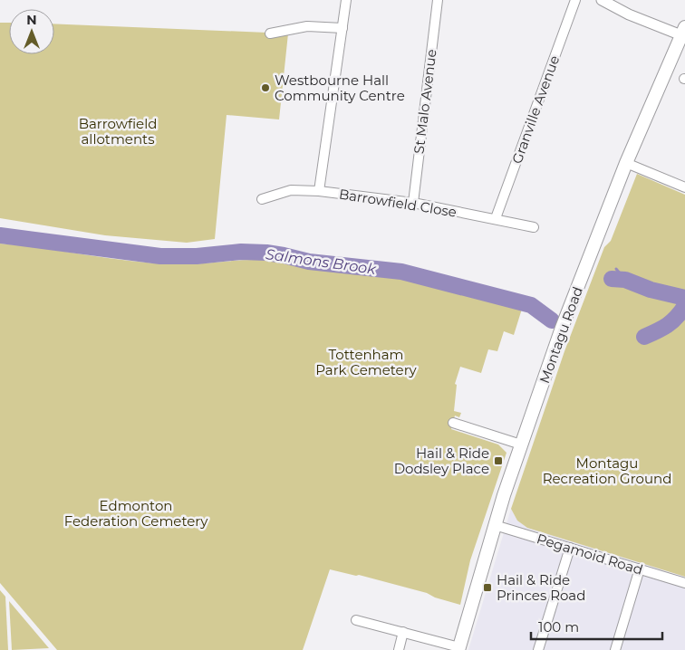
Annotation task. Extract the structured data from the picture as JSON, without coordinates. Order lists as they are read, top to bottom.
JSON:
{
  "streets": {
    "main road": ["Montagu Road"],
    "street": [
      "St Malo Avenue",
      "Granville Avenue",
      "Barrowfield Close",
      "Pegamoid Road"
    ]
  },
  "crossings": [
    ["St Malo Avenue", "Barrowfield Close"],
    ["Granville Avenue", "Barrowfield Close"],
    ["Montagu Road", "Pegamoid Road"]
  ],
  "water": ["Salmons Brook"],
  "parks": [
    "Barrowfield allotments",
    "Tottenham Park Cemetery",
    "Montagu Recreation Ground",
    "Edmonton Federation Cemetery"
  ],
  "places": {
    "other": ["Westbourne Hall Community Centre"],
    "transit": ["Hail & Ride Dodsley Place", "Hail & Ride Princes Road"]
  },
  "scale_bar": "100 m",
  "north": "top"
}
